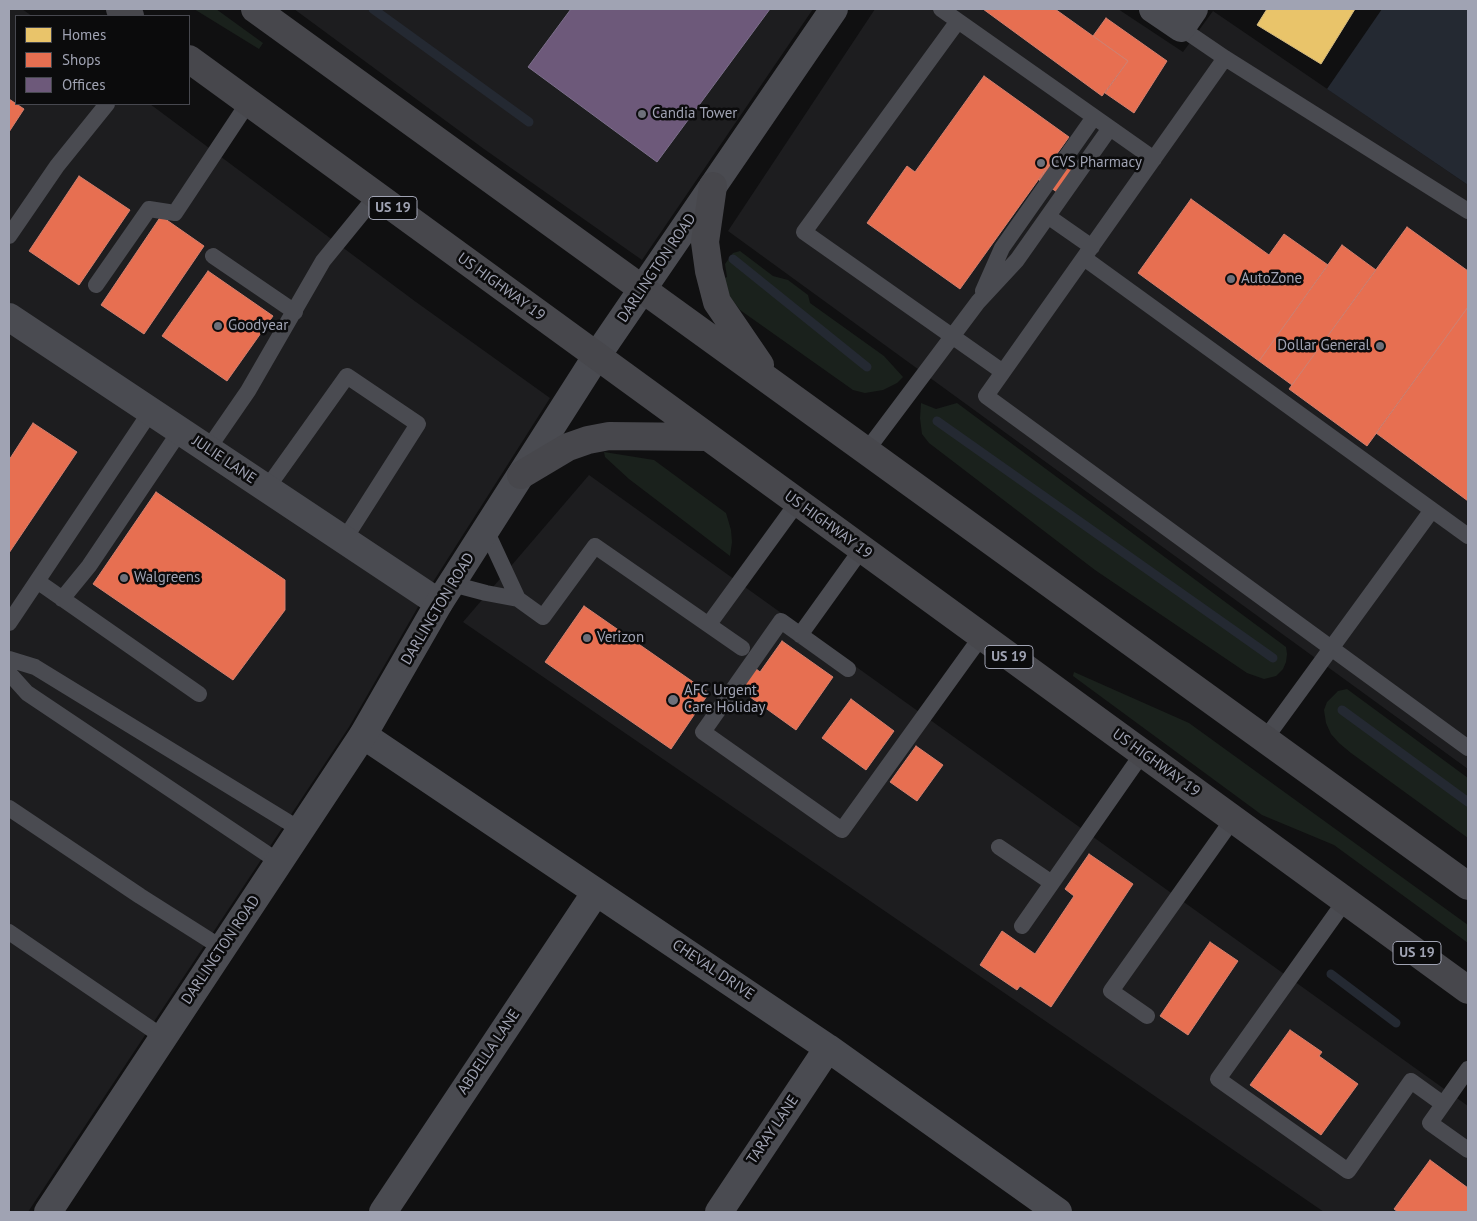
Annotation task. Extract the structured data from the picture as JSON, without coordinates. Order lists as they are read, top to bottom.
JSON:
{
  "streets": {
    "highway": ["US 19", "US HIGHWAY 19"],
    "street": [
      "DARLINGTON ROAD",
      "JULIE LANE",
      "CHEVAL DRIVE",
      "ABDELLA LANE",
      "TARAY LANE"
    ]
  },
  "crossings": [
    ["DARLINGTON ROAD", "US HIGHWAY 19"],
    ["DARLINGTON ROAD", "JULIE LANE"],
    ["DARLINGTON ROAD", "CHEVAL DRIVE"],
    ["CHEVAL DRIVE", "ABDELLA LANE"],
    ["CHEVAL DRIVE", "TARAY LANE"]
  ],
  "places": [
    "Candia Tower",
    "CVS Pharmacy",
    "AutoZone",
    "Goodyear",
    "Dollar General",
    "Walgreens",
    "Verizon",
    "AFC Urgent Care Holiday"
  ],
  "legend": ["Homes", "Shops", "Offices"]
}
